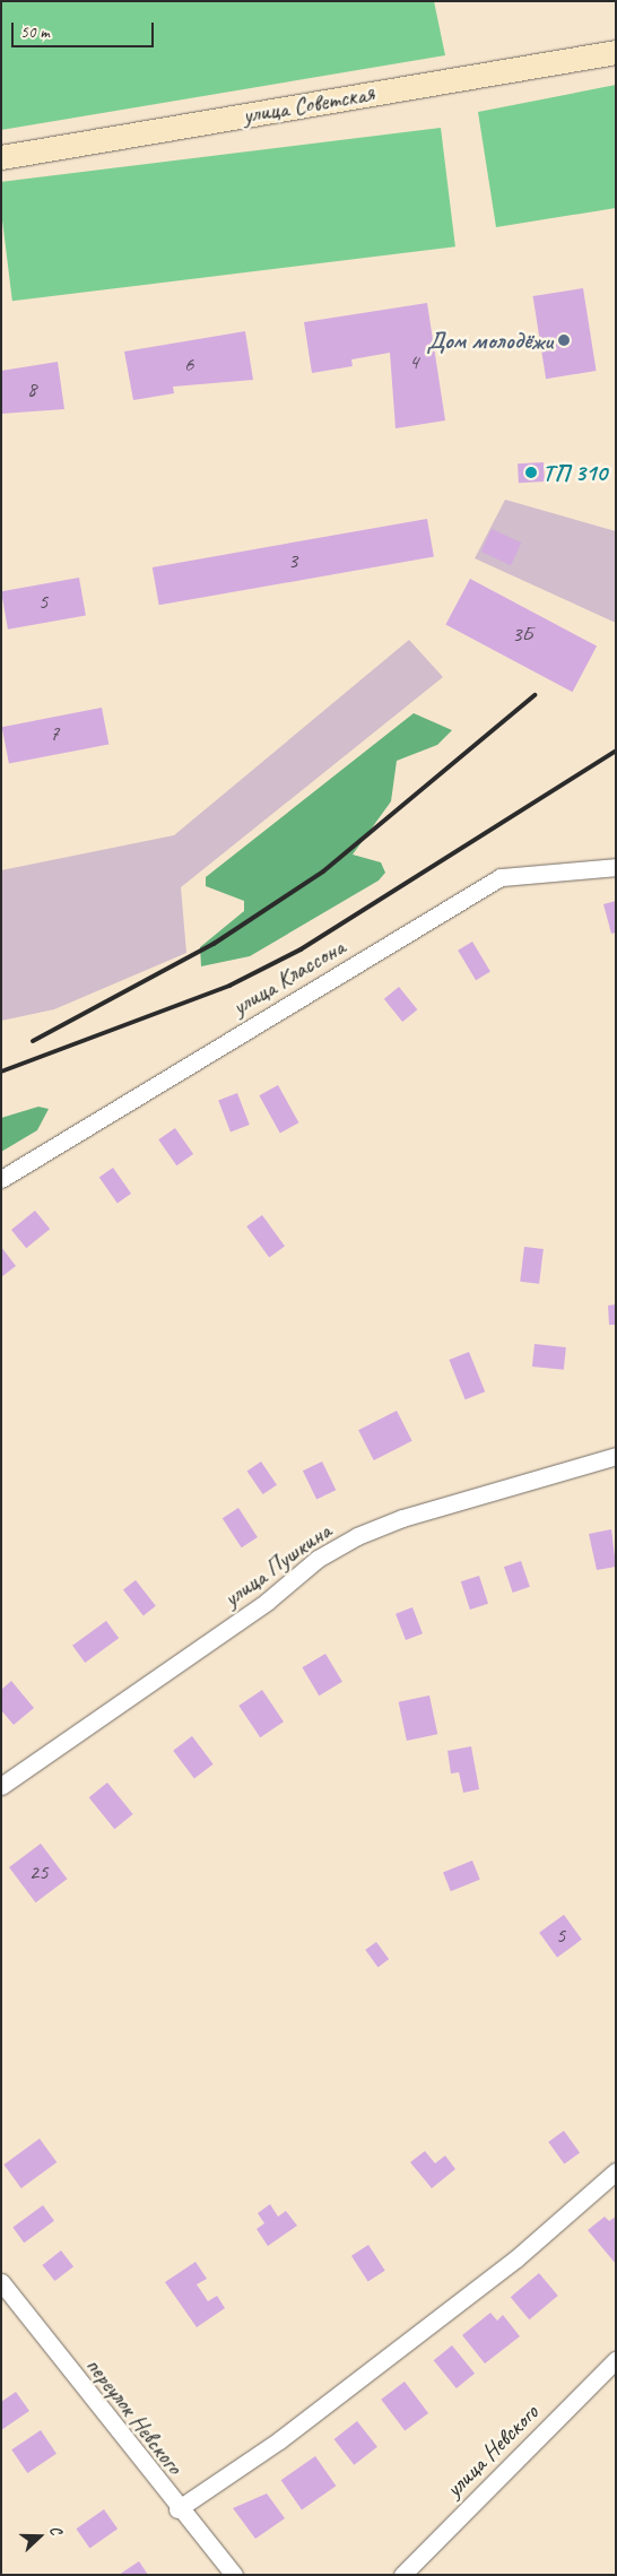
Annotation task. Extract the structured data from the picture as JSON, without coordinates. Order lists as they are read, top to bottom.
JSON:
{
  "streets": {
    "street": [
      "улица Советская",
      "улица Классона",
      "улица Пушкина",
      "переулок Невского",
      "улица Невского"
    ]
  },
  "places": ["Дом молодёжи", "ТП 310"],
  "house_numbers": [
    "4",
    "6",
    "8",
    "3",
    "5",
    "3Б",
    "7",
    "25",
    "5"
  ],
  "scale_bar": "50 m",
  "north": "right"
}
